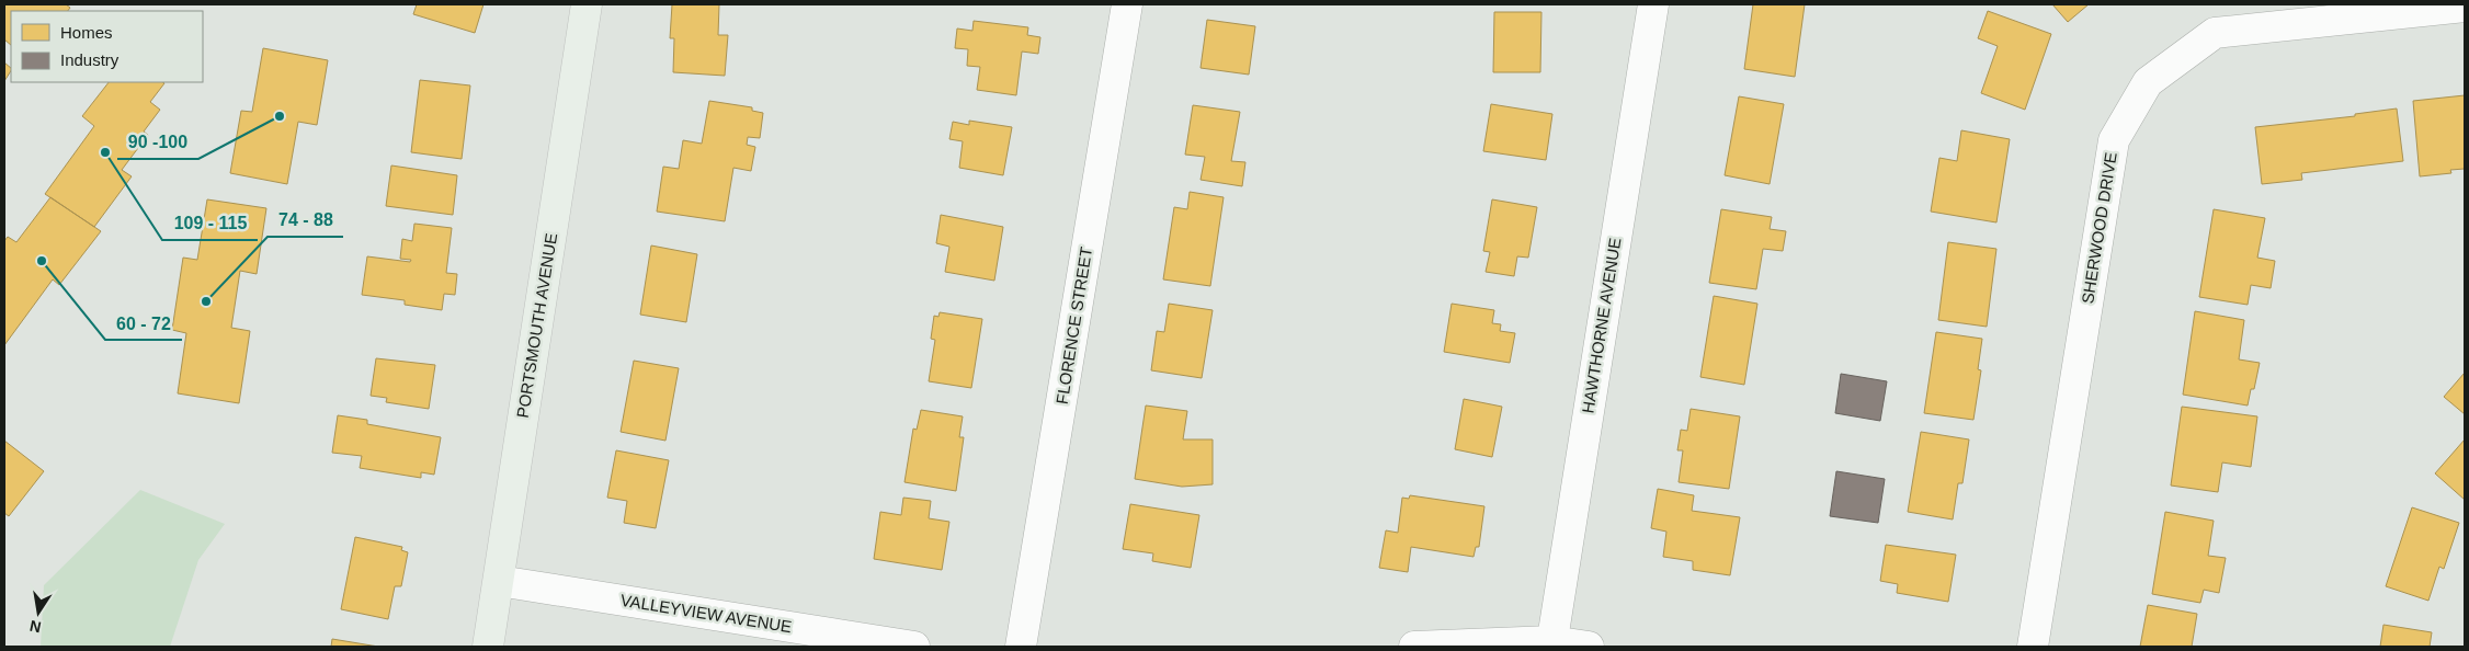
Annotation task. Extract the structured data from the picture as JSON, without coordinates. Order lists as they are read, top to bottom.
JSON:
{
  "streets": {
    "main road": ["PORTSMOUTH AVENUE"],
    "street": [
      "SHERWOOD DRIVE",
      "FLORENCE STREET",
      "HAWTHORNE AVENUE",
      "VALLEYVIEW AVENUE"
    ]
  },
  "crossings": [
    ["PORTSMOUTH AVENUE", "VALLEYVIEW AVENUE"]
  ],
  "places": [
    "90 -100",
    "109 - 115",
    "60 - 72",
    "74 - 88"
  ],
  "legend": ["Homes", "Industry"],
  "north": "bottom"
}
